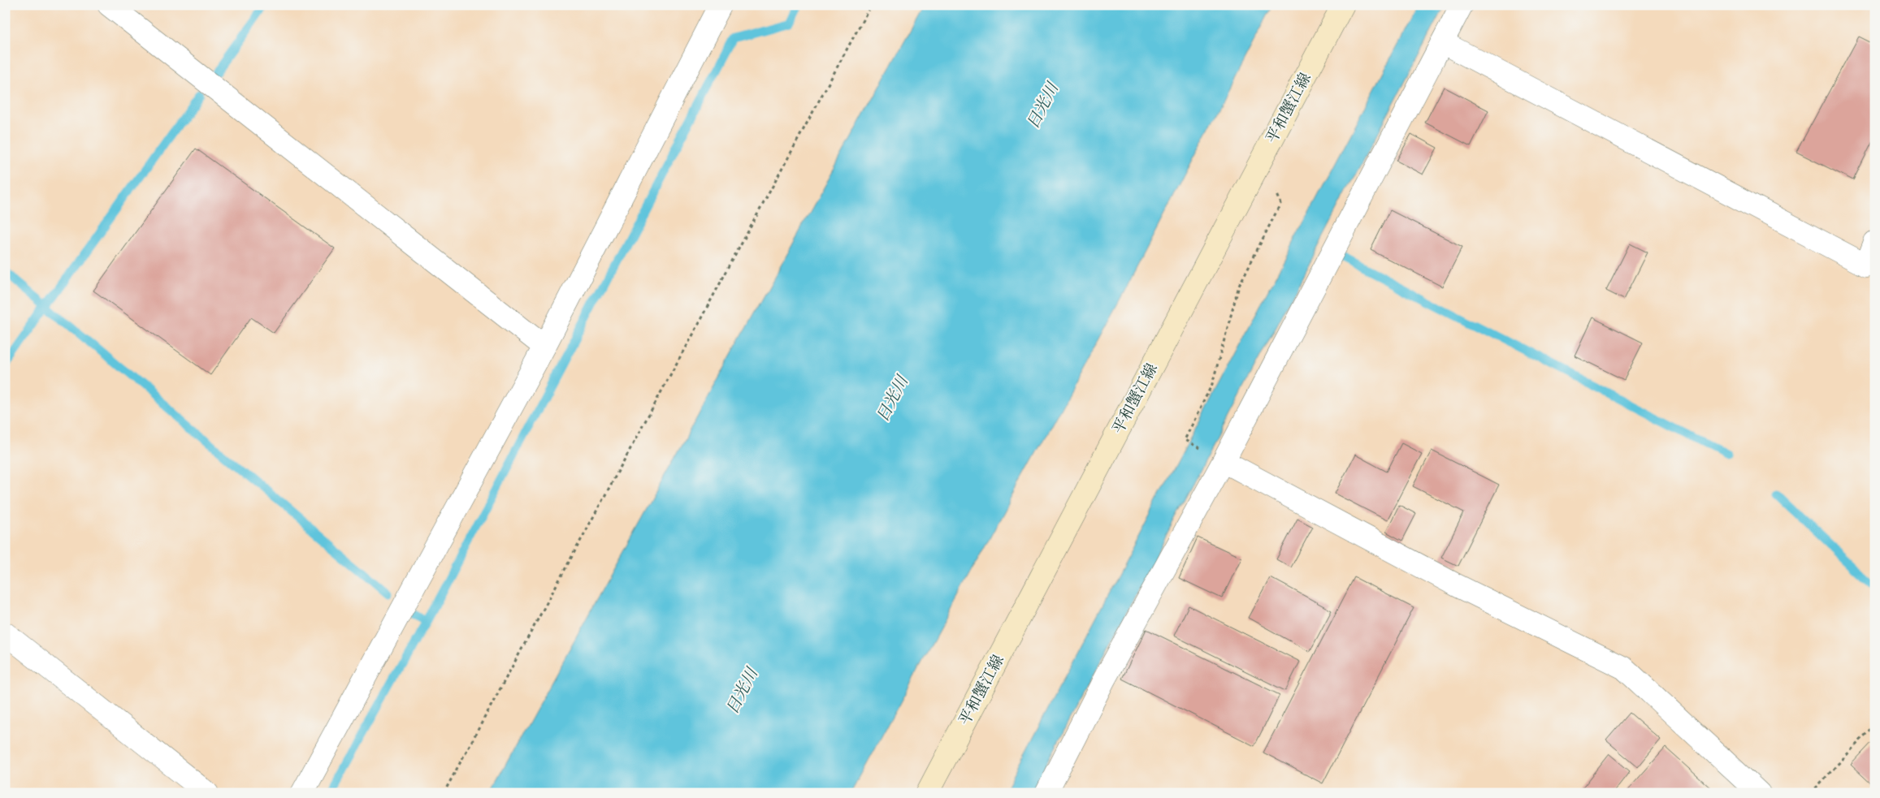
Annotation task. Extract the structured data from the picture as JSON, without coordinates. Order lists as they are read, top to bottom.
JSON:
{
  "streets": {
    "main road": ["平和蟹江線"]
  },
  "water": ["日光川"]
}
